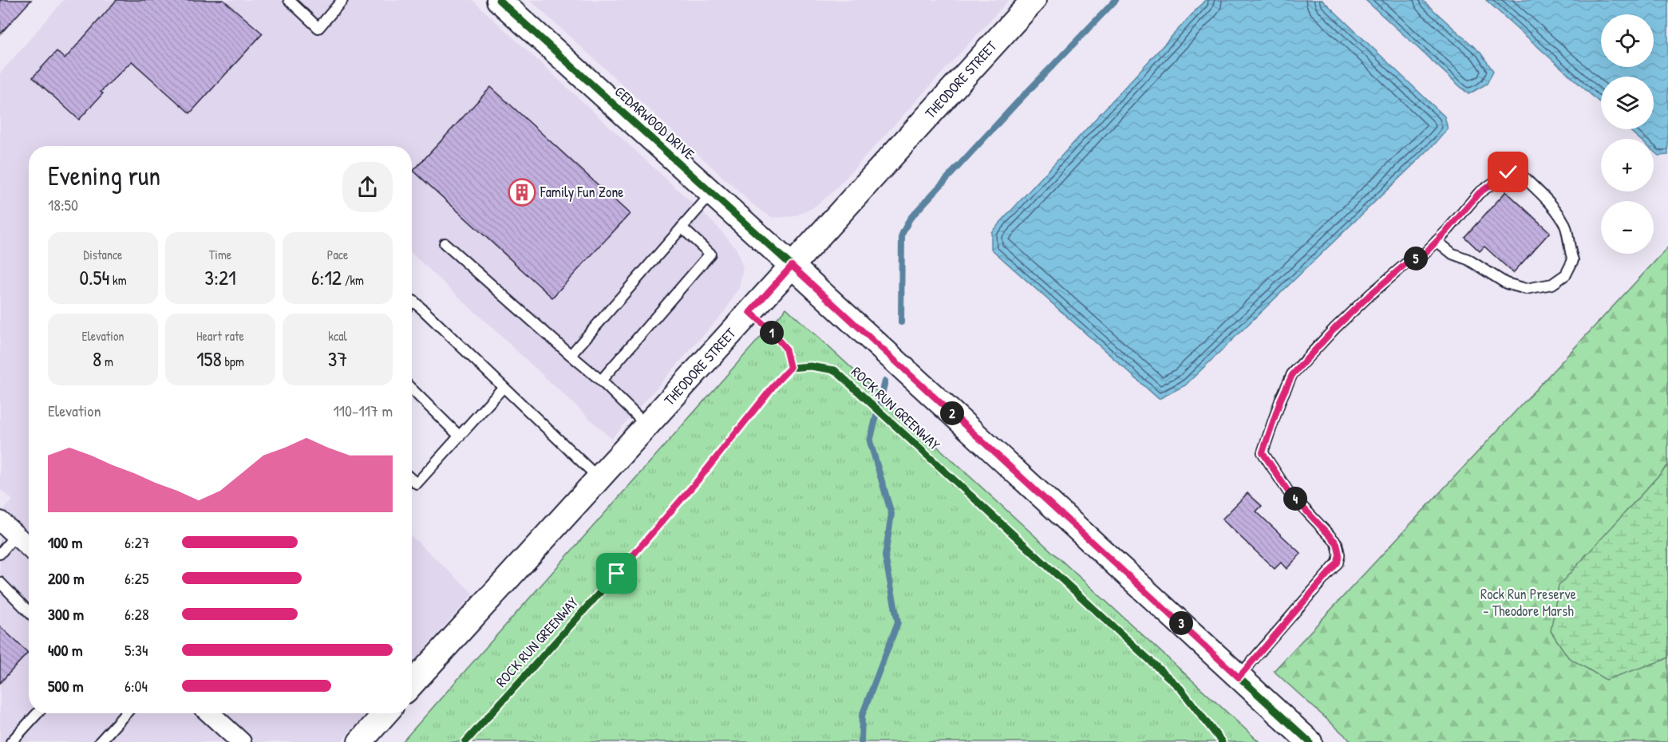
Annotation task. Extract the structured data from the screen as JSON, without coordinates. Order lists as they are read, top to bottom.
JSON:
{
  "streets": {
    "street": ["THEODORE STREET", "CEDARWOOD DRIVE"],
    "cycle path": ["ROCK RUN GREENWAY"]
  },
  "crossings": [
    ["THEODORE STREET", "CEDARWOOD DRIVE"]
  ],
  "parks": ["Rock Run Preserve - Theodore Marsh"],
  "places": {
    "building": ["Family Fun Zone"]
  },
  "page": {
    "map_buttons": ["+", "−"],
    "heading": ["Evening run", "18:50"],
    "stats": [
      ["Distance", "0.54 km"],
      ["Time", "3:21"],
      ["Pace", "6:12 /km"],
      ["Elevation", "8 m"],
      ["Heart rate", "158 bpm"],
      ["kcal", "37"]
    ],
    "pins": [
      "5",
      "1",
      "2",
      "4",
      "3"
    ],
    "chart": ["Elevation", "110–117 m"],
    "list": [
      {
        "name": "100 m",
        "note": "6:27"
      },
      {
        "name": "200 m",
        "note": "6:25"
      },
      {
        "name": "300 m",
        "note": "6:28"
      },
      {
        "name": "400 m",
        "note": "5:34"
      },
      {
        "name": "500 m",
        "note": "6:04"
      }
    ]
  }
}
